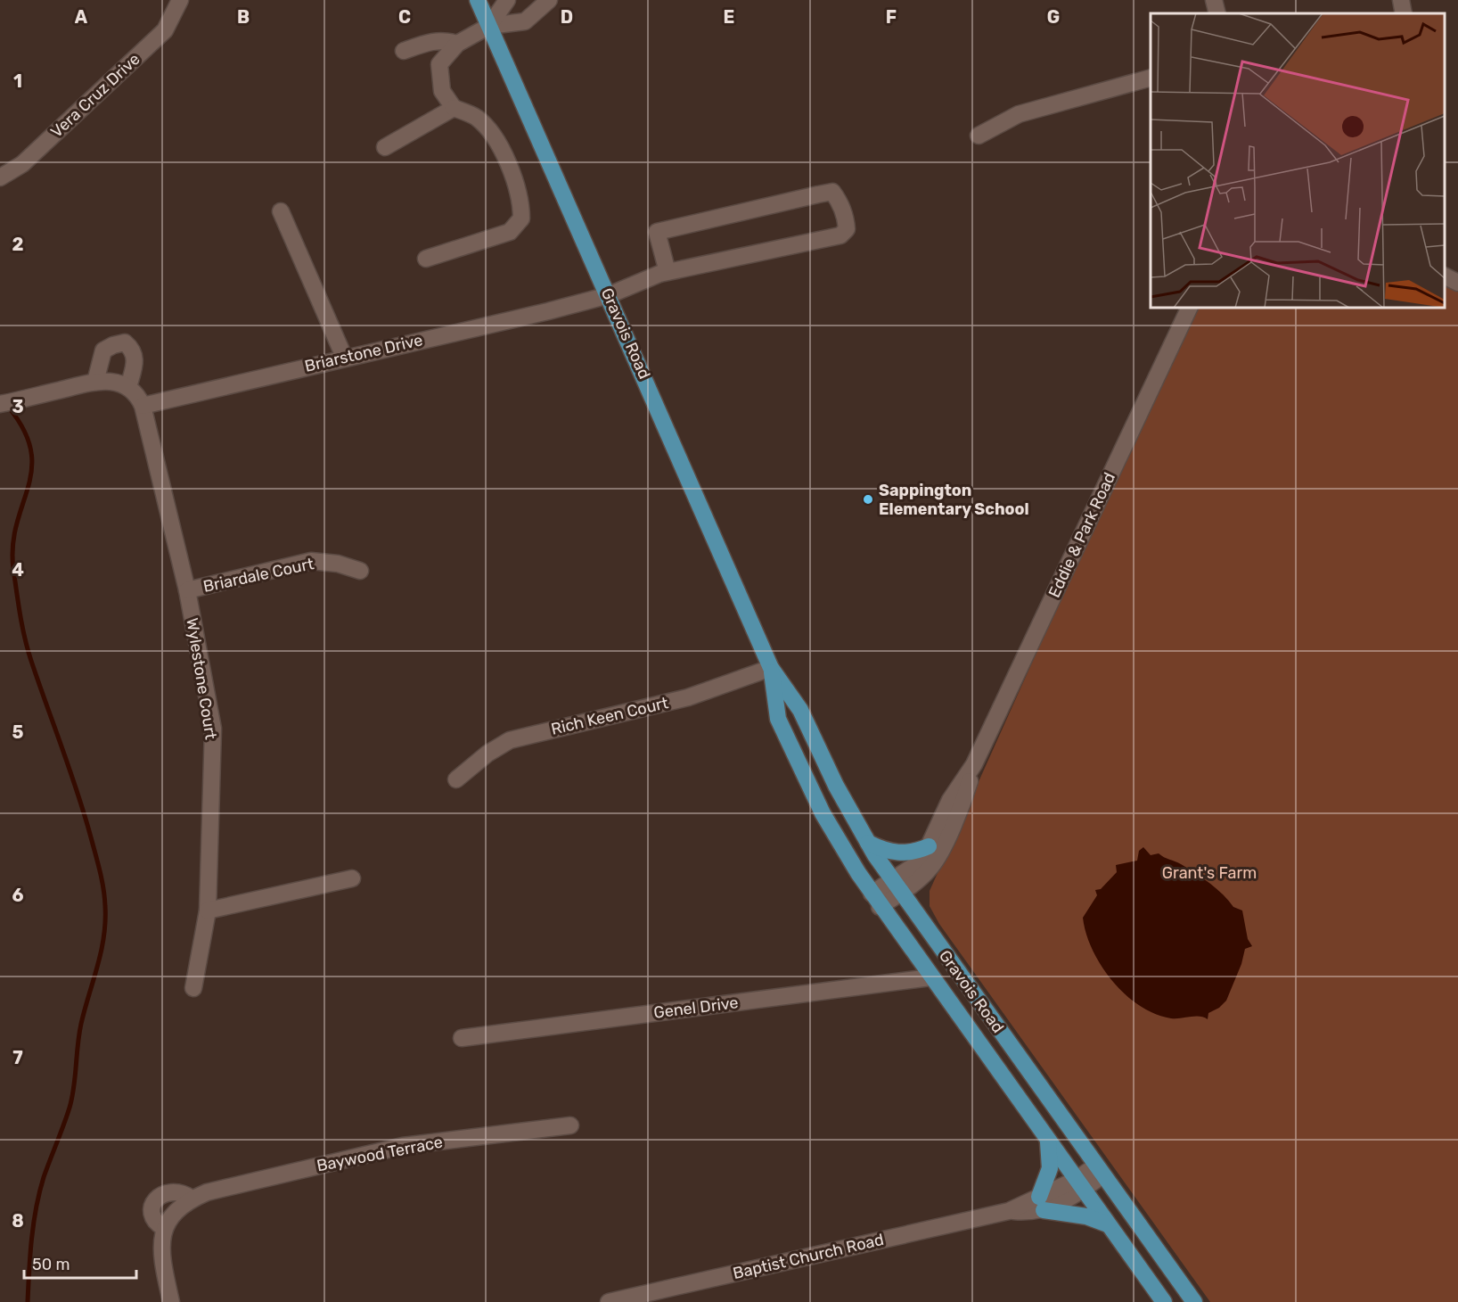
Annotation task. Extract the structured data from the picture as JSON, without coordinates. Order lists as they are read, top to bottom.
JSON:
{
  "streets": {
    "main road": ["Gravois Road"],
    "street": [
      "Vera Cruz Drive",
      "Briarstone Drive",
      "Eddie & Park Road",
      "Briardale Court",
      "Wylestone Court",
      "Rich Keen Court",
      "Genel Drive",
      "Baywood Terrace",
      "Baptist Church Road"
    ]
  },
  "crossings": [
    ["Gravois Road", "Briarstone Drive"],
    ["Gravois Road", "Eddie & Park Road"],
    ["Gravois Road", "Rich Keen Court"],
    ["Gravois Road", "Genel Drive"],
    ["Gravois Road", "Baptist Church Road"],
    ["Briarstone Drive", "Wylestone Court"],
    ["Briardale Court", "Wylestone Court"]
  ],
  "parks": ["Grant's Farm"],
  "places": ["Sappington Elementary School"],
  "scale_bar": "50 m",
  "grid": {
    "columns": [
      "A",
      "B",
      "C",
      "D",
      "E",
      "F",
      "G"
    ],
    "rows": [
      "1",
      "2",
      "3",
      "4",
      "5",
      "6",
      "7",
      "8"
    ]
  }
}
